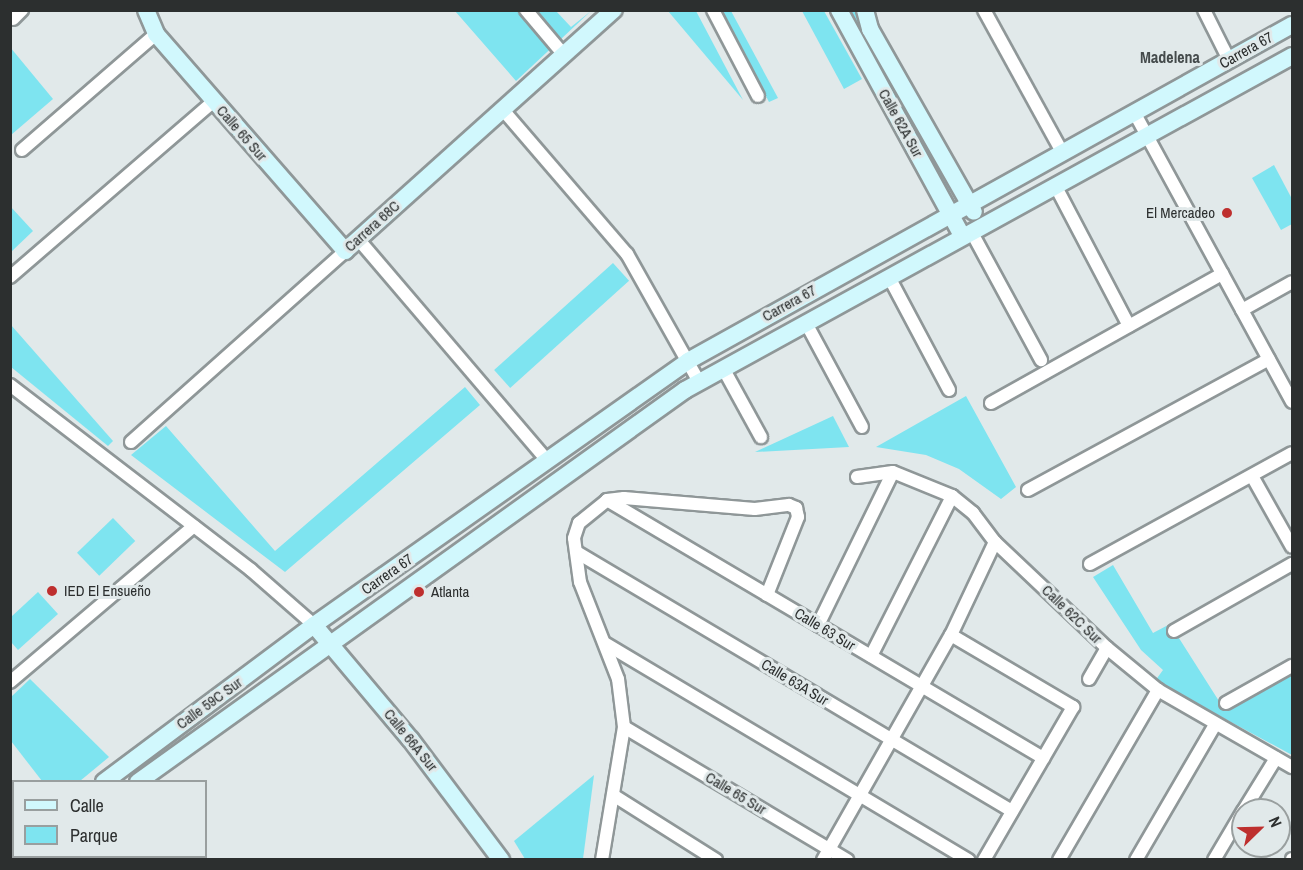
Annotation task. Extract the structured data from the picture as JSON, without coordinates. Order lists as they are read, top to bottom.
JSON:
{
  "streets": {
    "street": [
      "Carrera 67",
      "Calle 62A Sur",
      "Calle 65 Sur",
      "Carrera 68C",
      "Calle 62C Sur",
      "Calle 63 Sur",
      "Calle 63A Sur",
      "Calle 59C Sur",
      "Calle 66A Sur"
    ]
  },
  "crossings": [
    ["Carrera 67", "Calle 62A Sur"],
    ["Carrera 67", "Calle 59C Sur"],
    ["Carrera 67", "Calle 66A Sur"],
    ["Calle 65 Sur", "Carrera 68C"],
    ["Calle 59C Sur", "Calle 66A Sur"]
  ],
  "districts": ["Madelena"],
  "places": ["El Mercadeo", "IED El Ensueño", "Atlanta"],
  "legend": ["Calle", "Parque"],
  "north": "top right"
}
